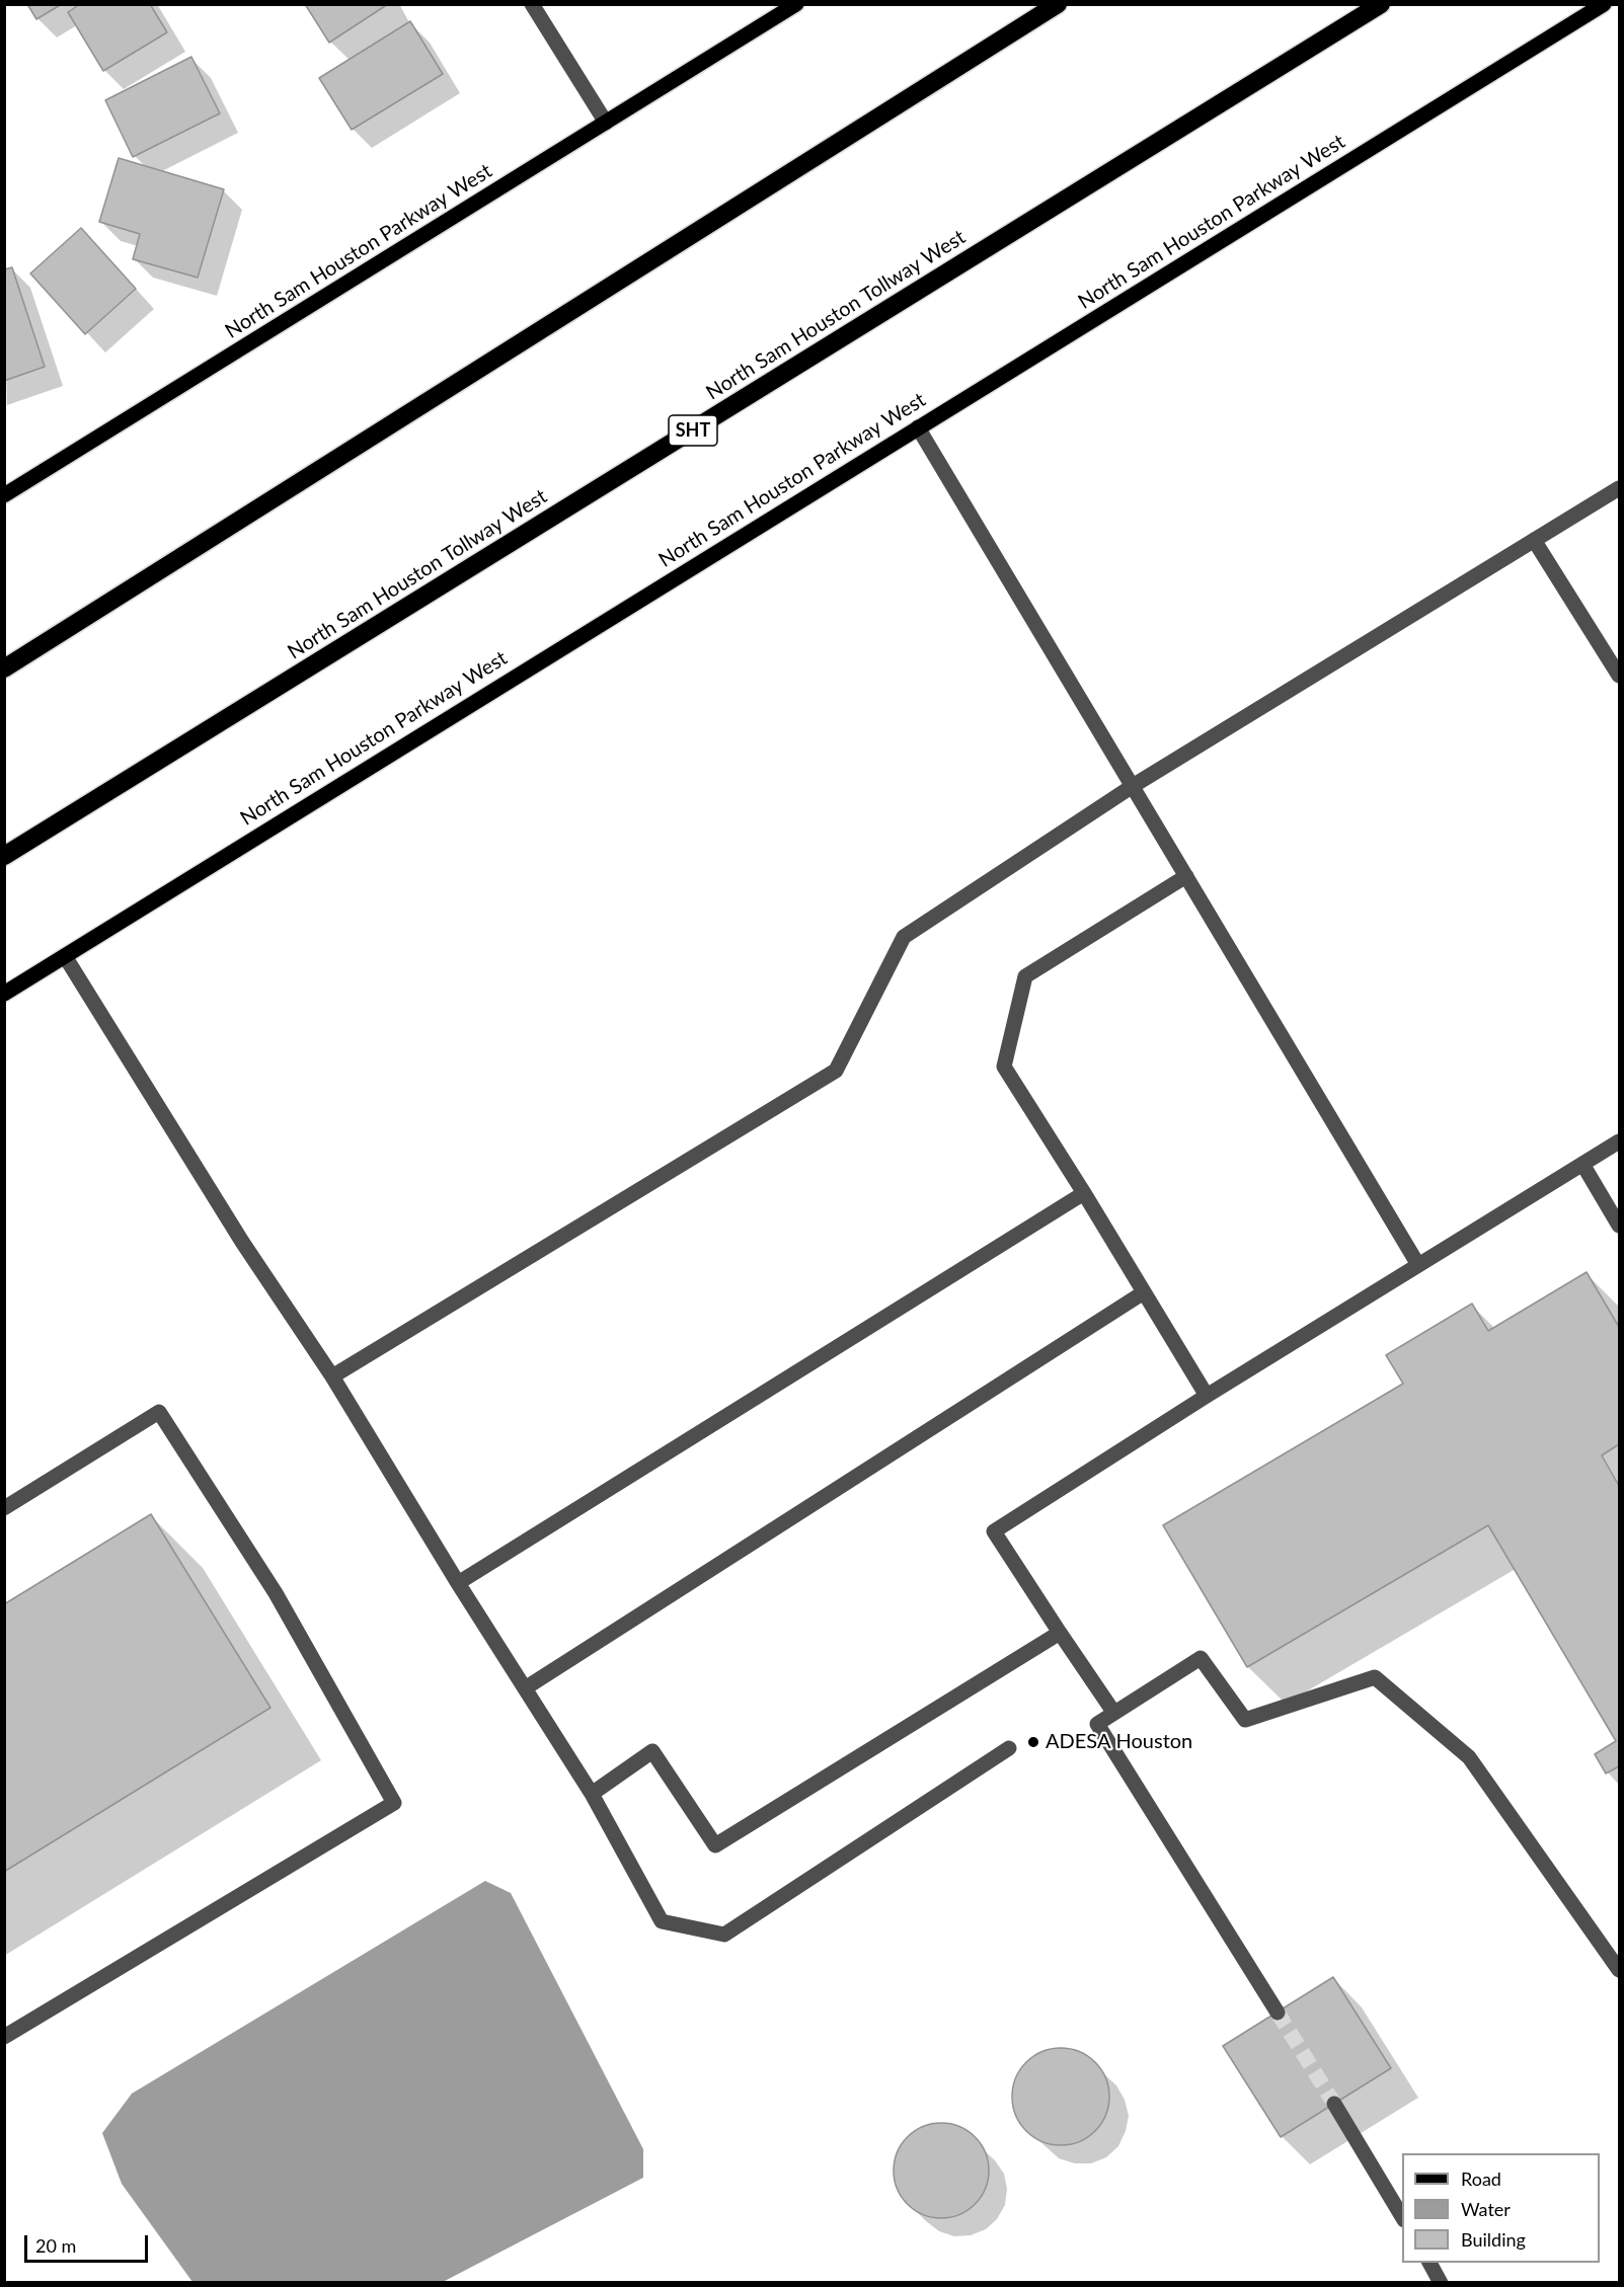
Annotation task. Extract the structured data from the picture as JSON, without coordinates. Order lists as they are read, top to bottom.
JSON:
{
  "streets": {
    "highway": ["North Sam Houston Tollway West", "SHT"],
    "main road": ["North Sam Houston Parkway West"]
  },
  "places": ["ADESA Houston"],
  "legend": ["Road", "Water", "Building"],
  "scale_bar": "20 m"
}
